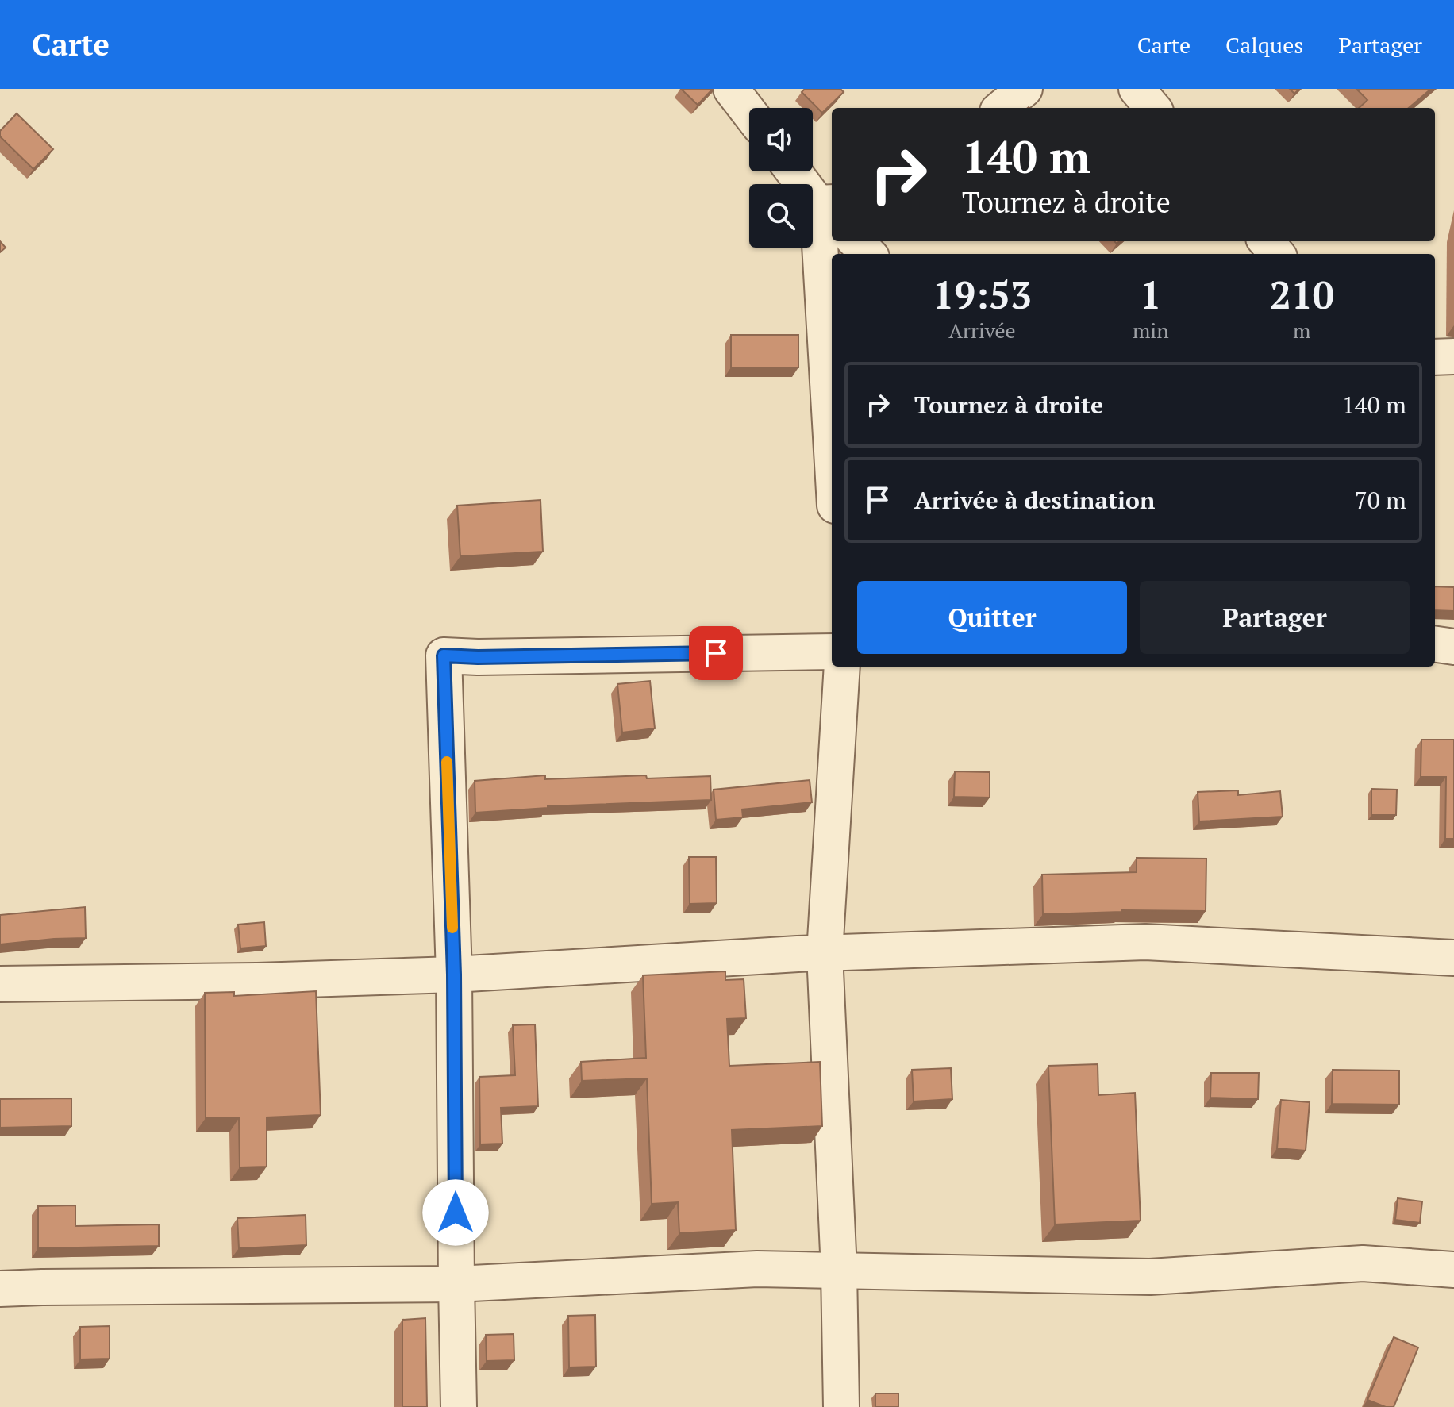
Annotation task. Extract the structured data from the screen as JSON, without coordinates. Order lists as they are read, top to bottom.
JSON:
{
  "page": {
    "header": "Carte",
    "nav": ["Carte", "Calques", "Partager"],
    "turn": ["140 m", "Tournez à droite"],
    "eta": [
      "19:53",
      "Arrivée",
      "1",
      "min",
      "210",
      "m"
    ],
    "list": [
      {
        "name": "Tournez à droite",
        "value": "140 m"
      },
      {
        "name": "Arrivée à destination",
        "value": "70 m"
      }
    ],
    "buttons": ["Quitter", "Partager"]
  }
}
